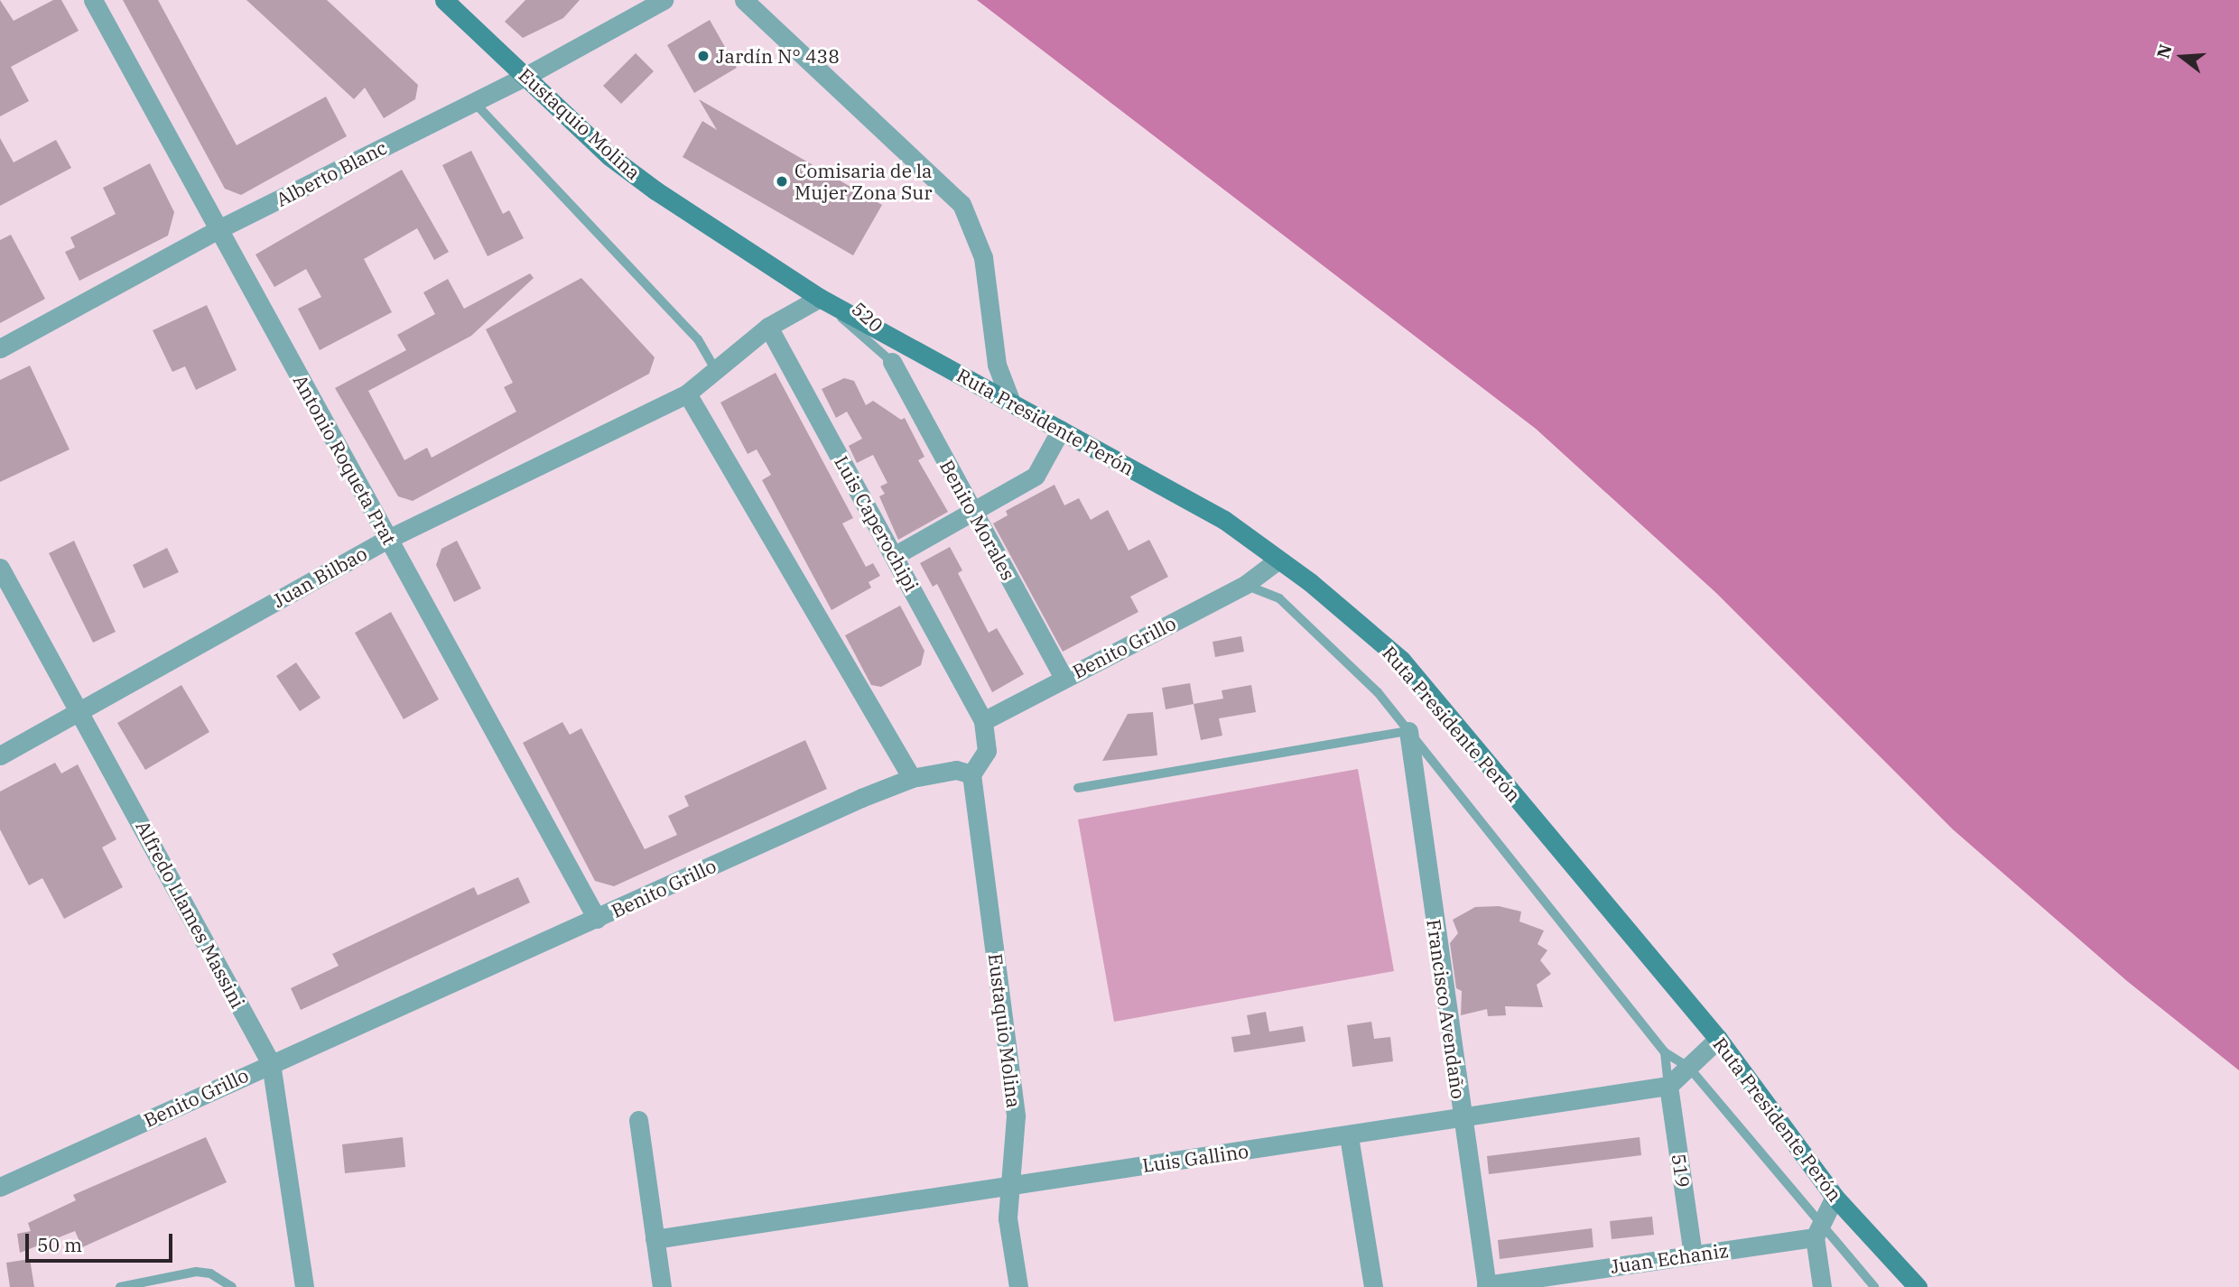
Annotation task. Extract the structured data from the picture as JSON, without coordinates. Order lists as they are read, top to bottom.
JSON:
{
  "streets": {
    "main road": ["Eustaquio Molina", "Ruta Presidente Perón"],
    "street": [
      "Alberto Blanc",
      "Antonio Roqueta Prat",
      "Benito Morales",
      "Luis Caperochipi",
      "Juan Bilbao",
      "Benito Grillo",
      "Alfredo Llames Massini",
      "Francisco Avendaño",
      "Luis Gallino",
      "519",
      "Juan Echaniz"
    ],
    "lane": ["520"]
  },
  "crossings": [
    ["Eustaquio Molina", "Alberto Blanc"],
    ["Eustaquio Molina", "520"],
    ["Eustaquio Molina", "Ruta Presidente Perón"],
    ["Eustaquio Molina", "Juan Bilbao"],
    ["Eustaquio Molina", "Benito Grillo"],
    ["Eustaquio Molina", "Luis Gallino"],
    ["Alberto Blanc", "Antonio Roqueta Prat"],
    ["520", "Ruta Presidente Perón"],
    ["520", "Benito Morales"],
    ["520", "Juan Bilbao"],
    ["Ruta Presidente Perón", "Juan Bilbao"],
    ["Ruta Presidente Perón", "Benito Grillo"],
    ["Antonio Roqueta Prat", "Juan Bilbao"],
    ["Antonio Roqueta Prat", "Benito Grillo"],
    ["Benito Morales", "Benito Grillo"],
    ["Luis Caperochipi", "Juan Bilbao"],
    ["Luis Caperochipi", "Benito Grillo"],
    ["Juan Bilbao", "Alfredo Llames Massini"],
    ["Benito Grillo", "Alfredo Llames Massini"],
    ["Francisco Avendaño", "Luis Gallino"],
    ["Francisco Avendaño", "Juan Echaniz"],
    ["Luis Gallino", "519"],
    ["519", "Juan Echaniz"]
  ],
  "places": ["Jardín N° 438", "Comisaria de la Mujer Zona Sur"],
  "scale_bar": "50 m",
  "north": "left"
}
